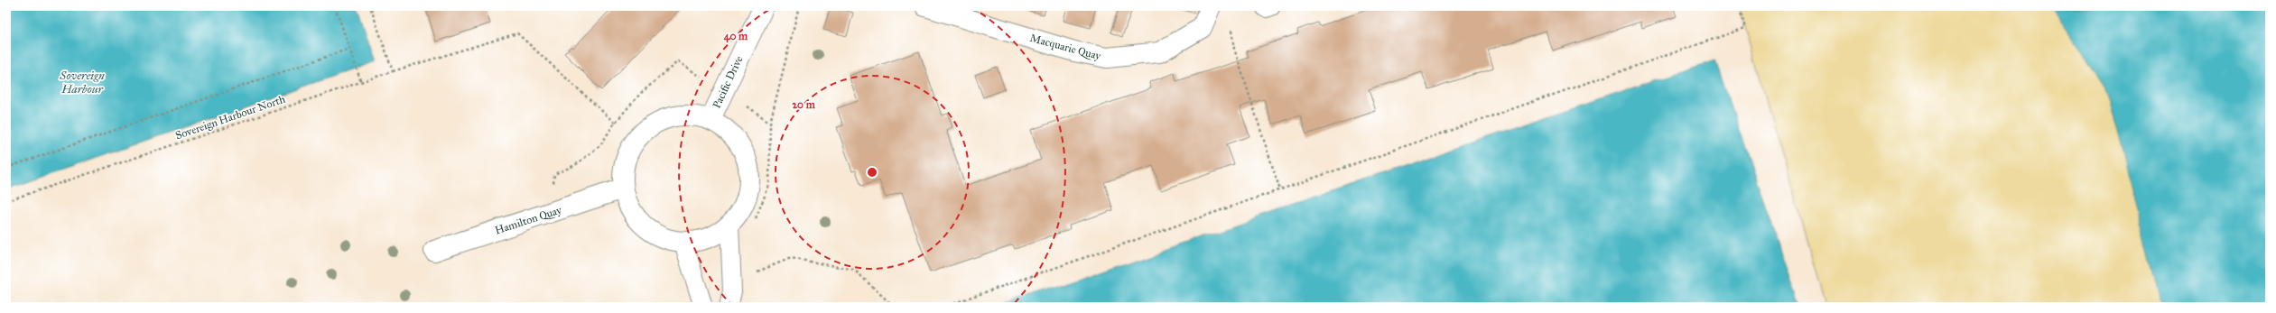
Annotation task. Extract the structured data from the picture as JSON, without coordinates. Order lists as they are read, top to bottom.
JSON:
{
  "streets": {
    "street": ["Macquarie Quay", "Pacific Drive", "Hamilton Quay"],
    "path": ["Sovereign Harbour North"]
  },
  "crossings": [
    ["Pacific Drive", "Hamilton Quay"]
  ],
  "water": ["Sovereign Harbour"],
  "rings": ["40 m", "20 m"]
}
